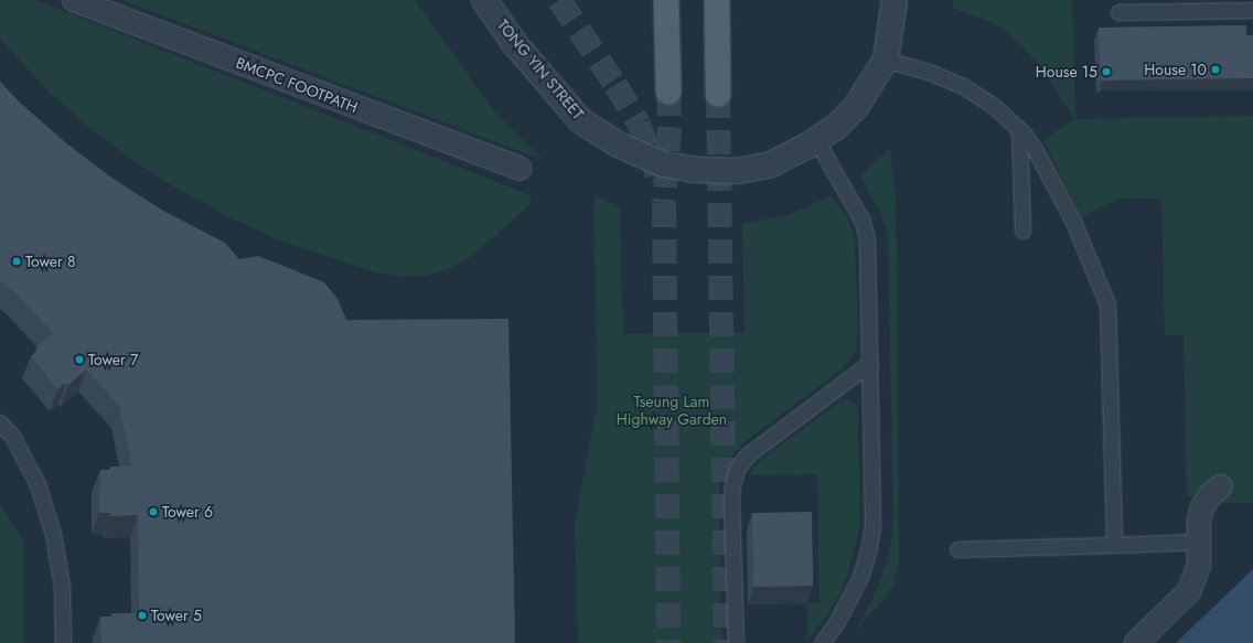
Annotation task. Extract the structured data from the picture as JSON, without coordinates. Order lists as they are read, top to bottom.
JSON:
{
  "streets": {
    "street": ["TONG YIN STREET", "BMCPC FOOTPATH"]
  },
  "parks": ["Tseung Lam Highway Garden"],
  "places": [
    "House 10",
    "House 15",
    "Tower 8",
    "Tower 7",
    "Tower 6",
    "Tower 5"
  ]
}
